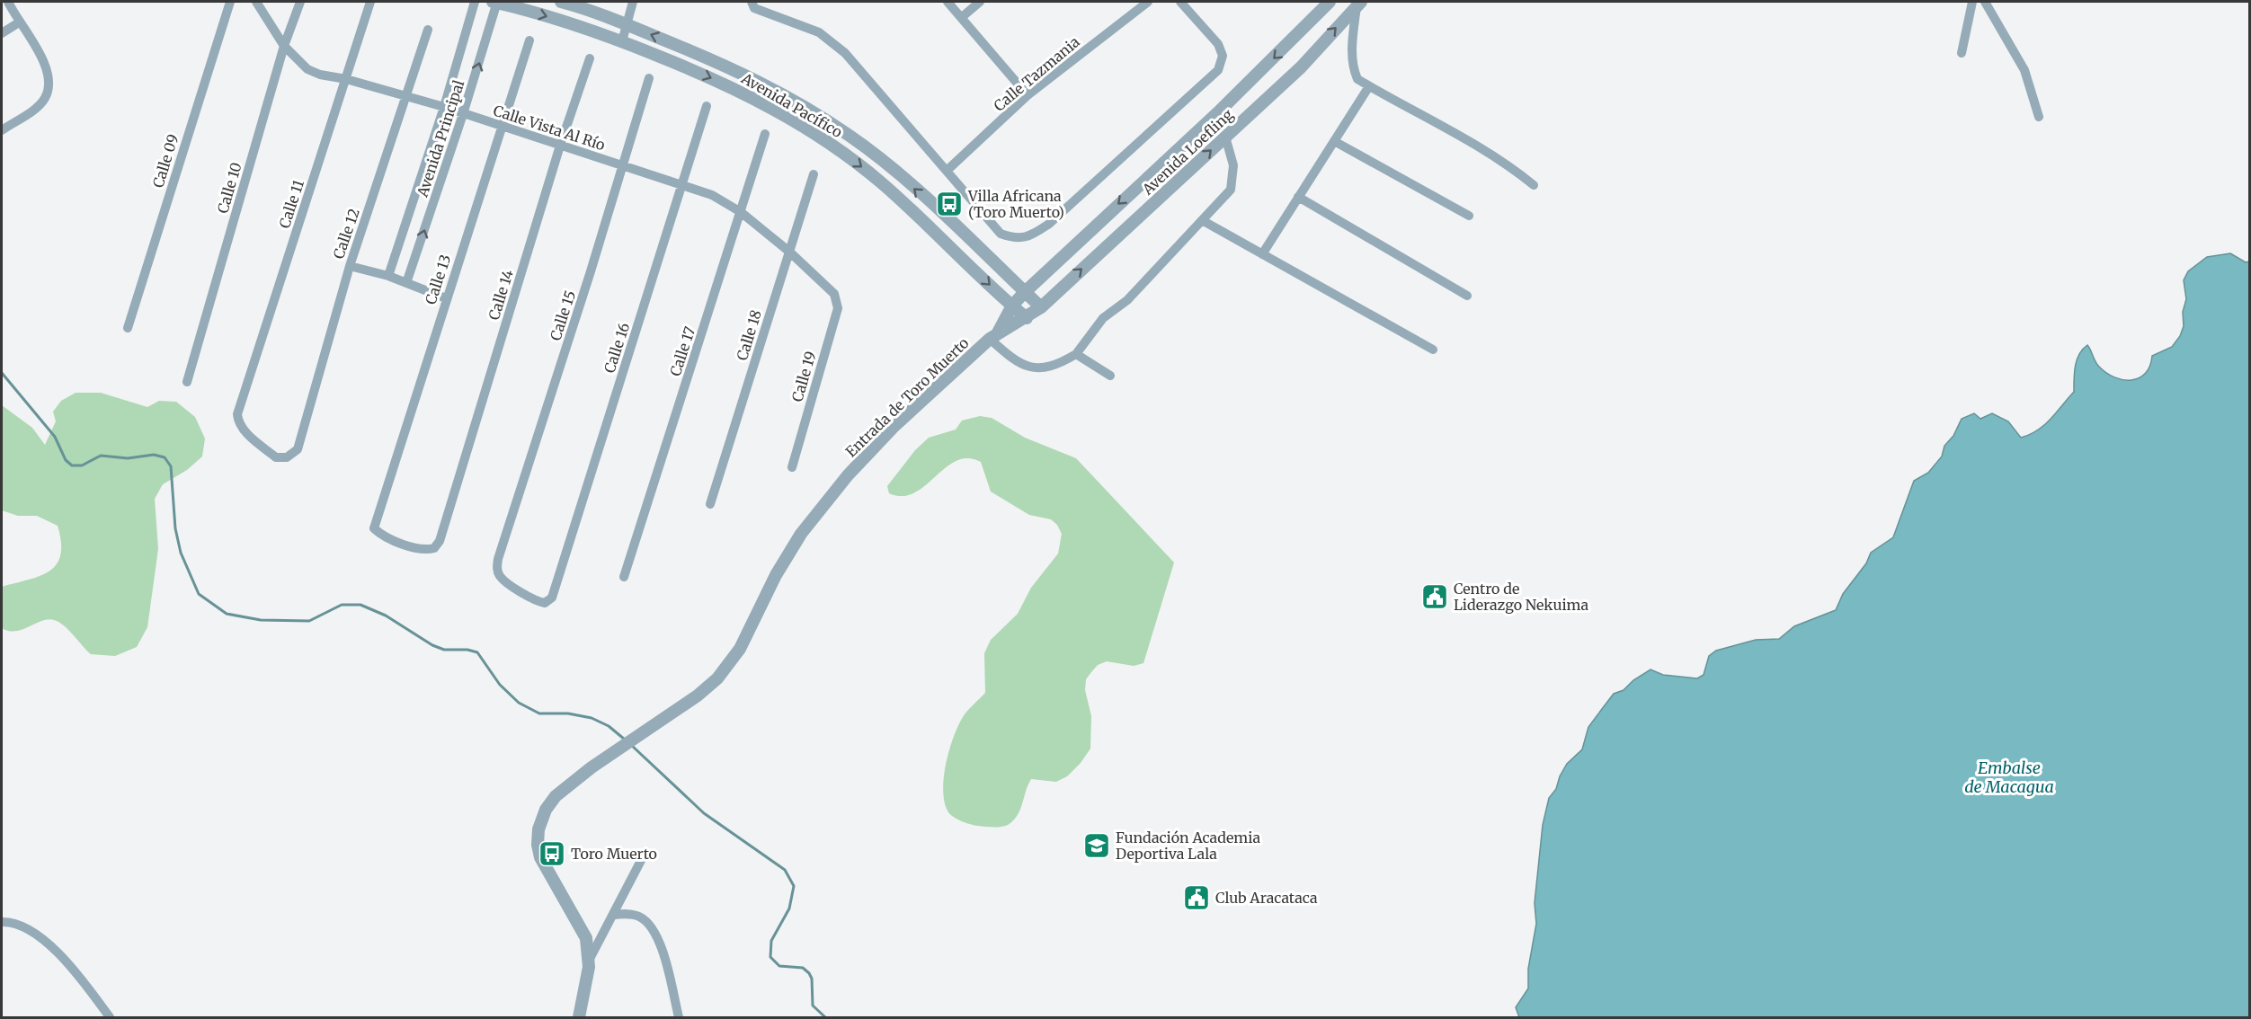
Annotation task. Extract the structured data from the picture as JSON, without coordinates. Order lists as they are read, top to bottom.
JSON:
{
  "streets": {
    "street": [
      "Calle Tazmania",
      "Avenida Pacífico",
      "Calle Vista Al Río",
      "Avenida Principal",
      "Avenida Loefling",
      "Calle 09",
      "Calle 10",
      "Calle 11",
      "Calle 12",
      "Calle 13",
      "Calle 14",
      "Calle 15",
      "Calle 18",
      "Calle 16",
      "Calle 17",
      "Calle 19",
      "Entrada de Toro Muerto"
    ]
  },
  "crossings": [
    ["Avenida Pacífico", "Avenida Principal"],
    ["Avenida Pacífico", "Avenida Loefling"],
    ["Avenida Pacífico", "Entrada de Toro Muerto"],
    ["Calle Vista Al Río", "Avenida Principal"],
    ["Calle Vista Al Río", "Calle 10"],
    ["Calle Vista Al Río", "Calle 11"],
    ["Calle Vista Al Río", "Calle 12"],
    ["Calle Vista Al Río", "Calle 13"],
    ["Calle Vista Al Río", "Calle 14"],
    ["Calle Vista Al Río", "Calle 15"],
    ["Calle Vista Al Río", "Calle 18"],
    ["Calle Vista Al Río", "Calle 16"],
    ["Calle Vista Al Río", "Calle 17"],
    ["Calle Vista Al Río", "Calle 19"],
    ["Avenida Loefling", "Entrada de Toro Muerto"],
    ["Calle 11", "Calle 12"],
    ["Calle 13", "Calle 14"],
    ["Calle 15", "Calle 16"]
  ],
  "water": ["Embalse de Macagua"],
  "places": {
    "bus stop": ["Villa Africana (Toro Muerto)", "Toro Muerto"],
    "public building": ["Centro de Liderazgo Nekuima", "Club Aracataca"],
    "school or university": ["Fundación Academia Deportiva Lala"]
  }
}
